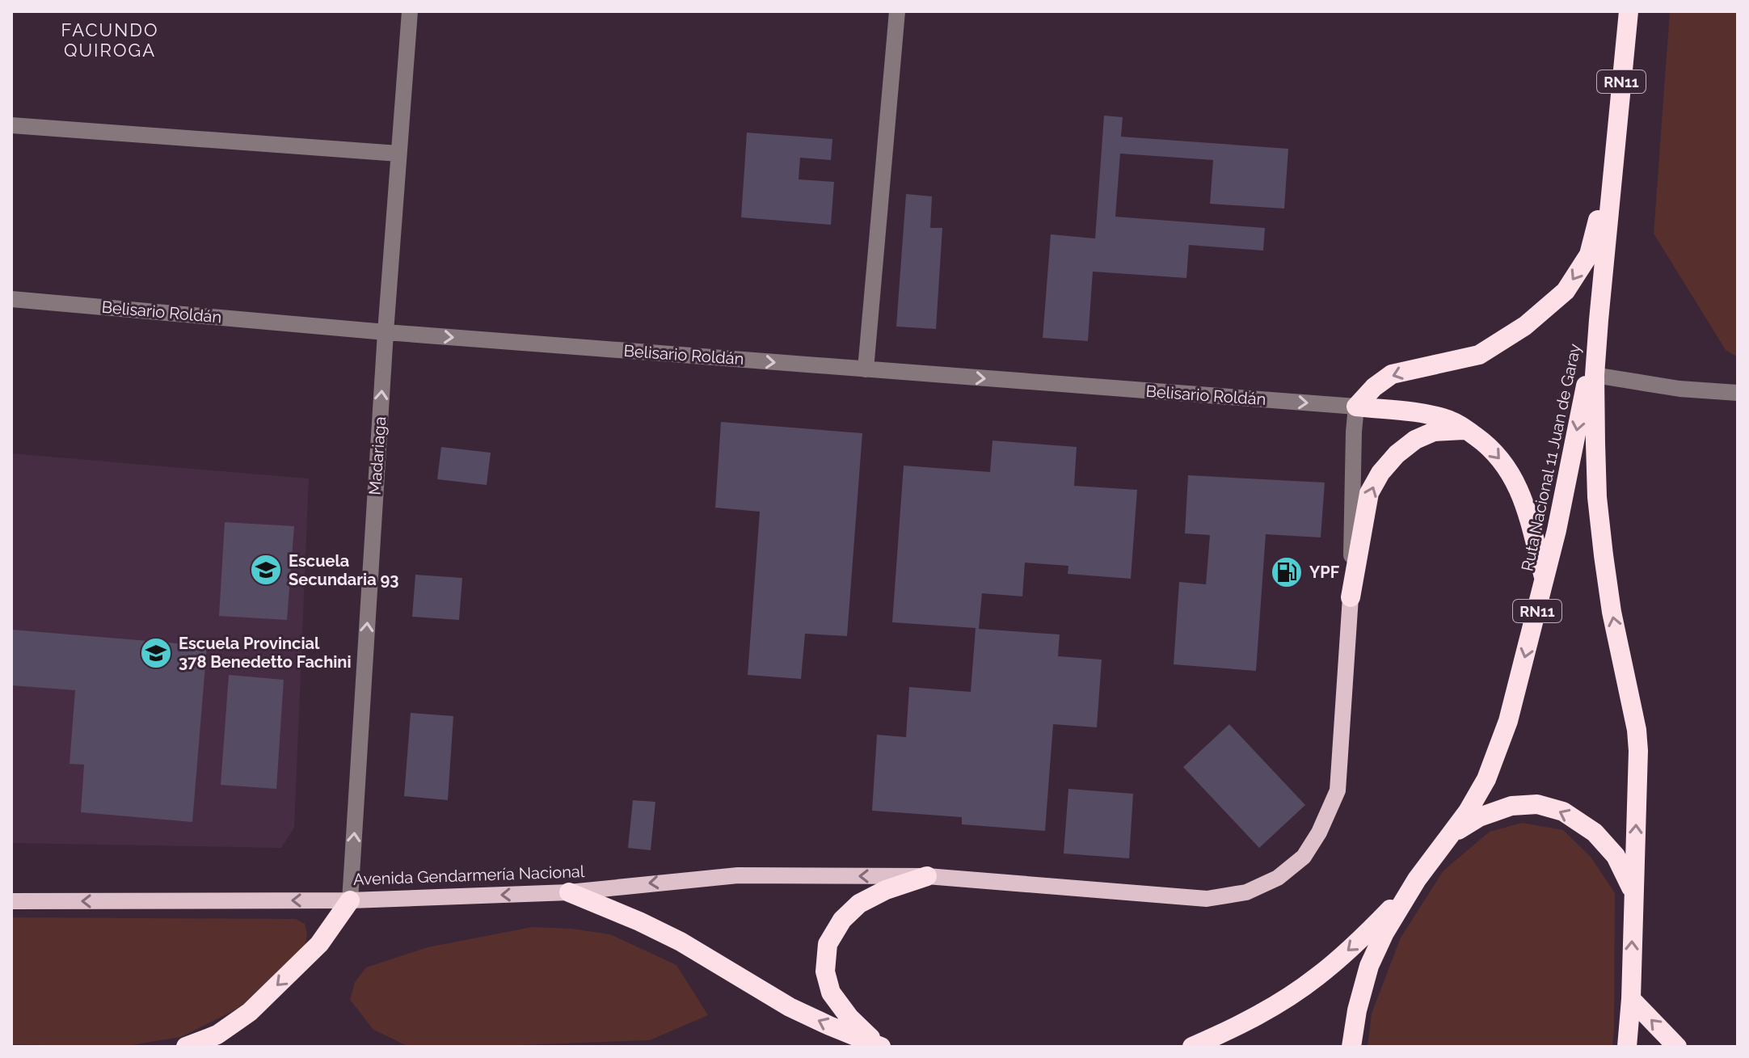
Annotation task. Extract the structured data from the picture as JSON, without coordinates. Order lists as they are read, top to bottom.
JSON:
{
  "streets": {
    "highway": ["RN11", "Ruta Nacional 11 Juan de Garay"],
    "main road": ["Avenida Gendarmería Nacional"],
    "street": ["Belisario Roldán", "Madariaga"]
  },
  "crossings": [
    ["Belisario Roldán", "Madariaga"],
    ["Madariaga", "Avenida Gendarmería Nacional"]
  ],
  "one_way": ["Belisario Roldán", "Madariaga", "Avenida Gendarmería Nacional"],
  "districts": ["FACUNDO QUIROGA"],
  "places": {
    "school or university": ["Escuela Secundaria 93", "Escuela Provincial 378 Benedetto Fachini"],
    "fuel station": ["YPF"]
  }
}
